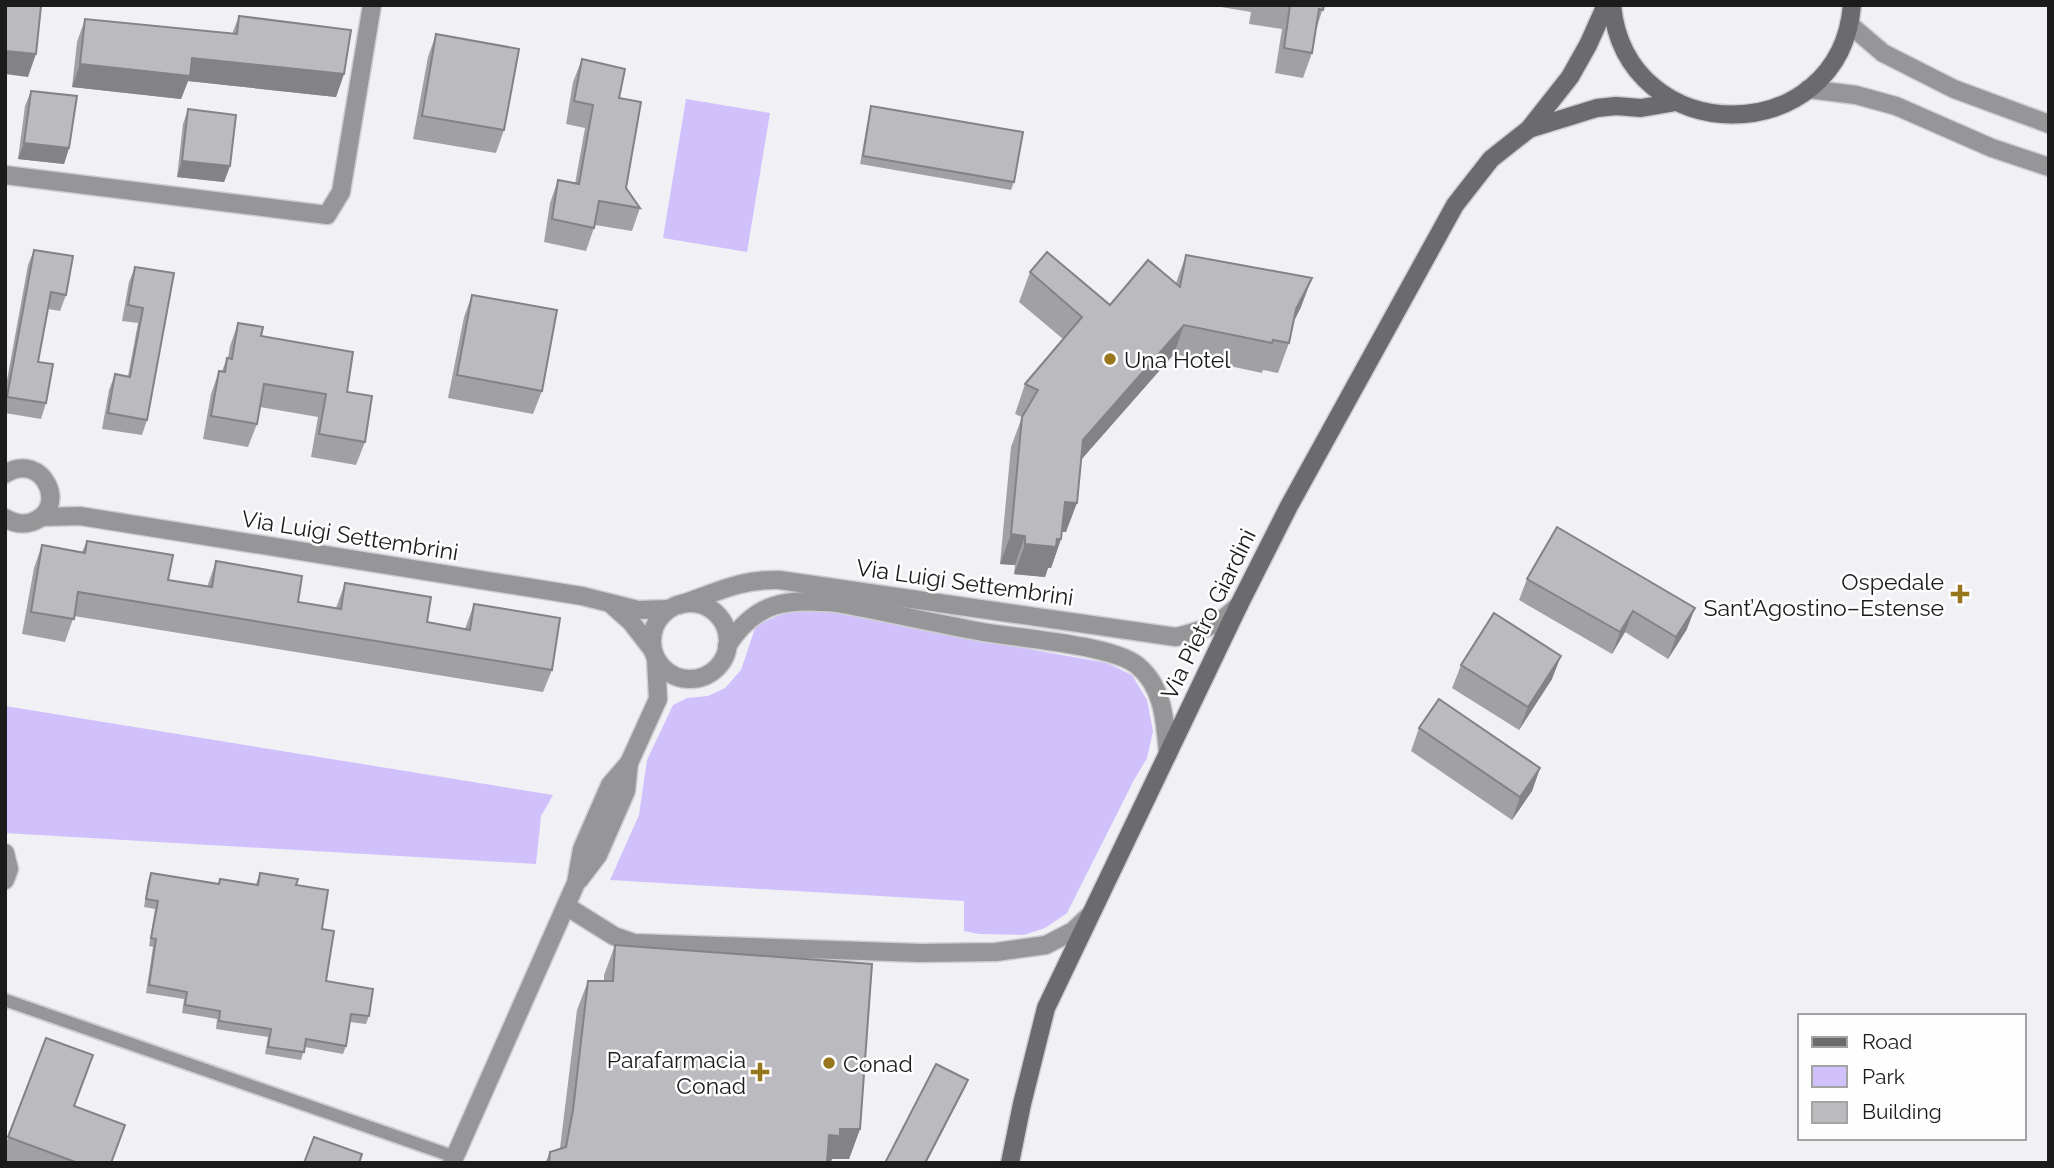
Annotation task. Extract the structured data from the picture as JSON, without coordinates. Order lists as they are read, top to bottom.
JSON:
{
  "streets": {
    "main road": ["Via Pietro Giardini"],
    "street": ["Via Luigi Settembrini"]
  },
  "crossings": [
    ["Via Luigi Settembrini", "Via Pietro Giardini"]
  ],
  "places": {
    "other": ["Una Hotel", "Conad"],
    "health": ["Ospedale Sant’Agostino–Estense", "Parafarmacia Conad"]
  },
  "legend": ["Road", "Park", "Building"]
}
